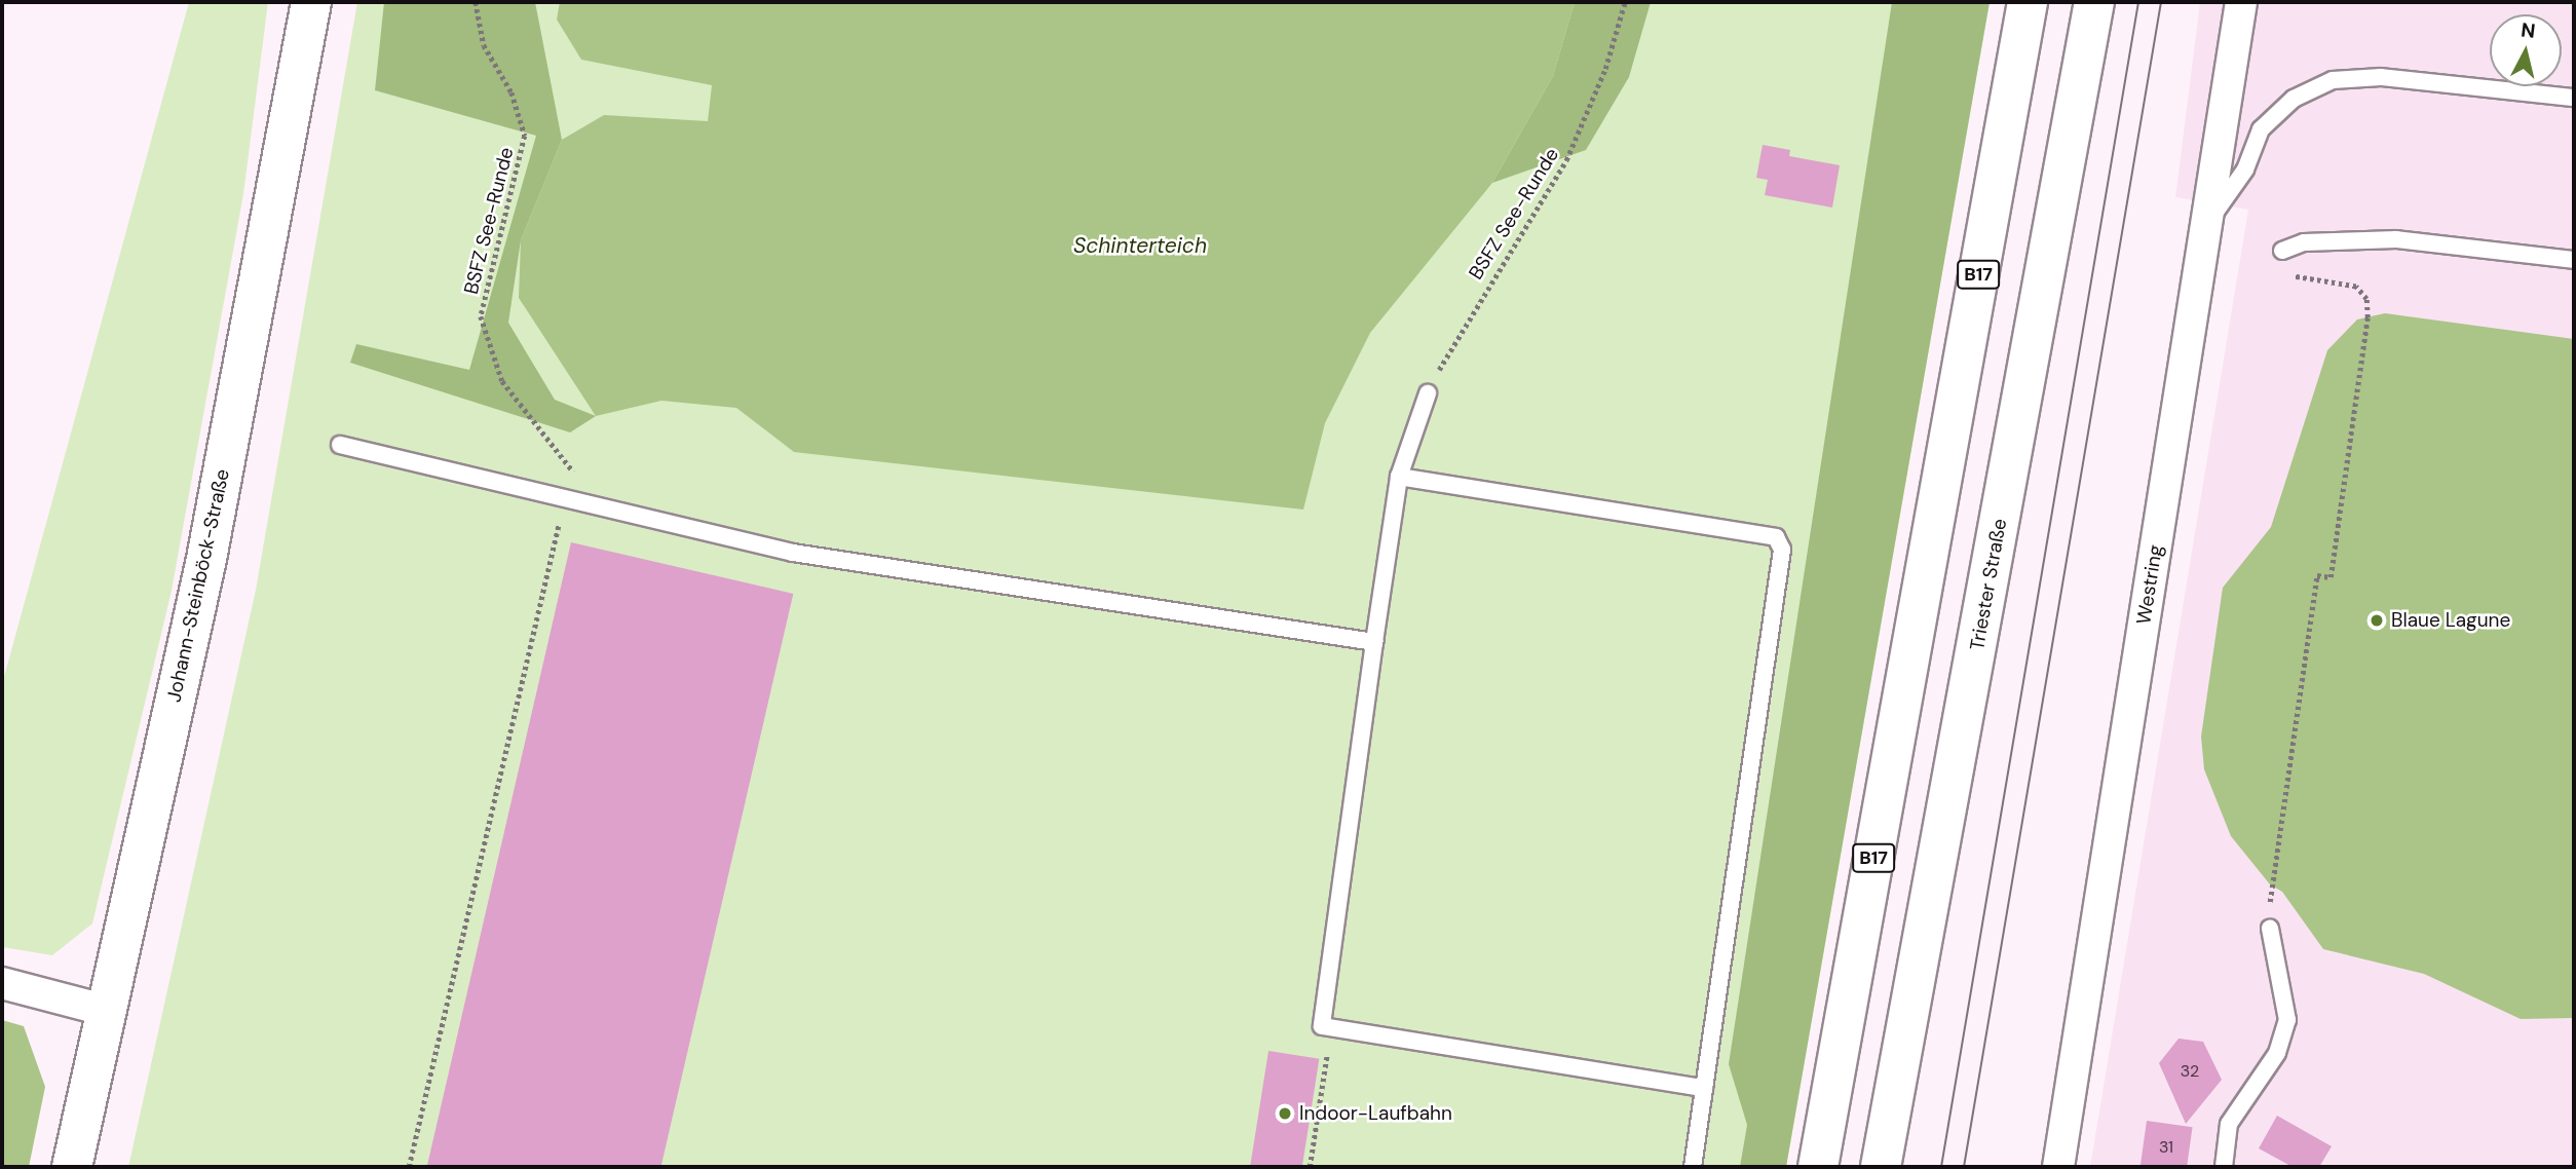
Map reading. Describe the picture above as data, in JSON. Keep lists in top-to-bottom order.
{
  "streets": {
    "main road": ["B17", "Triester Straße", "Johann-Steinböck-Straße"],
    "street": ["Westring"],
    "path": ["BSFZ See-Runde"]
  },
  "water": ["Schinterteich"],
  "places": ["Blaue Lagune", "Indoor-Laufbahn"],
  "house_numbers": ["32", "31"],
  "north": "top"
}
